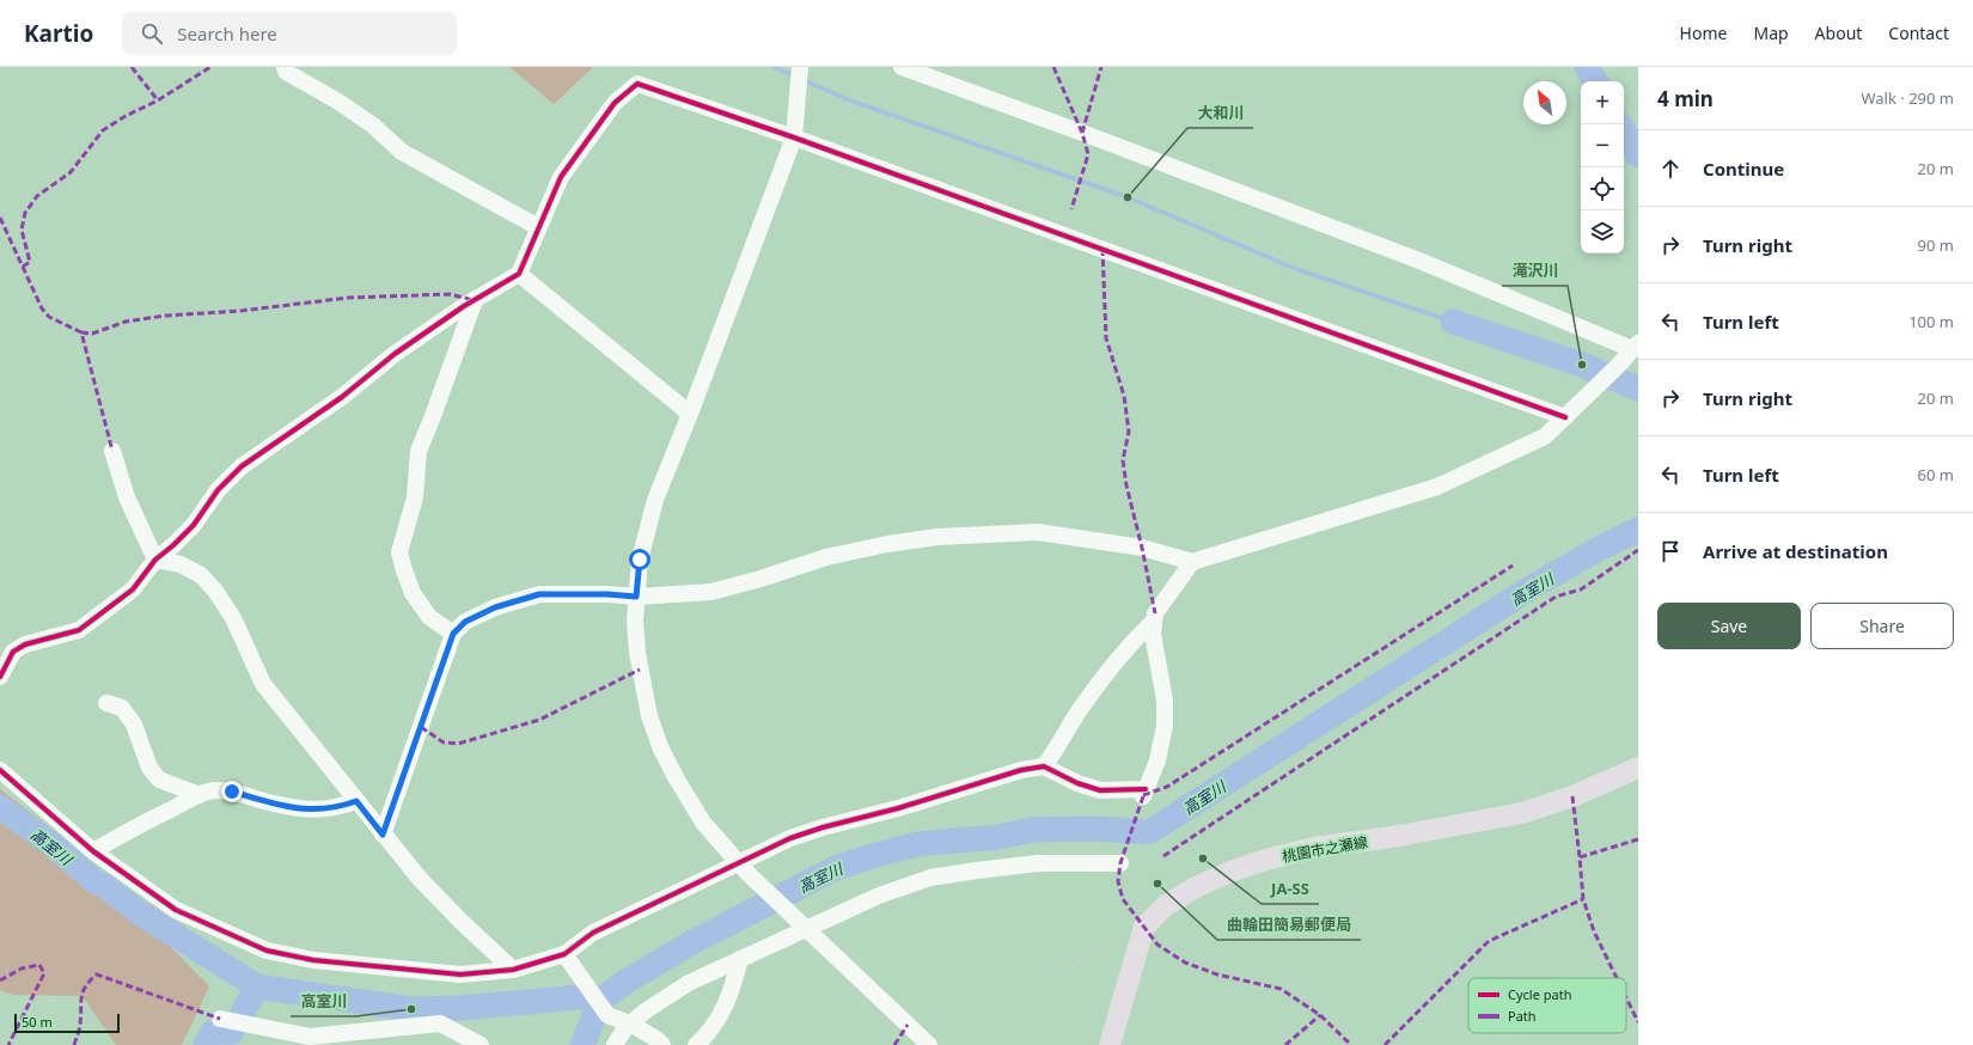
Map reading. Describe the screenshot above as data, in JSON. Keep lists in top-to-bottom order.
{
  "streets": {
    "main road": ["桃園市之瀬線"]
  },
  "water": ["高室川"],
  "places": [
    "大和川",
    "滝沢川",
    "JA-SS",
    "曲輪田簡易郵便局",
    "高室川"
  ],
  "legend": ["Cycle path", "Path"],
  "scale_bar": "50 m",
  "north": "top left",
  "page": {
    "header": "Kartio",
    "search": "Search here",
    "nav": [
      "Home",
      "Map",
      "About",
      "Contact"
    ],
    "heading": ["4 min", "Walk · 290 m"],
    "map_buttons": ["+", "−"],
    "list": [
      ["Continue", "20 m"],
      ["Turn right", "90 m"],
      ["Turn left", "100 m"],
      ["Turn right", "20 m"],
      ["Turn left", "60 m"],
      "Arrive at destination"
    ],
    "buttons": ["Save", "Share"],
    "scale": "50 m"
  }
}
